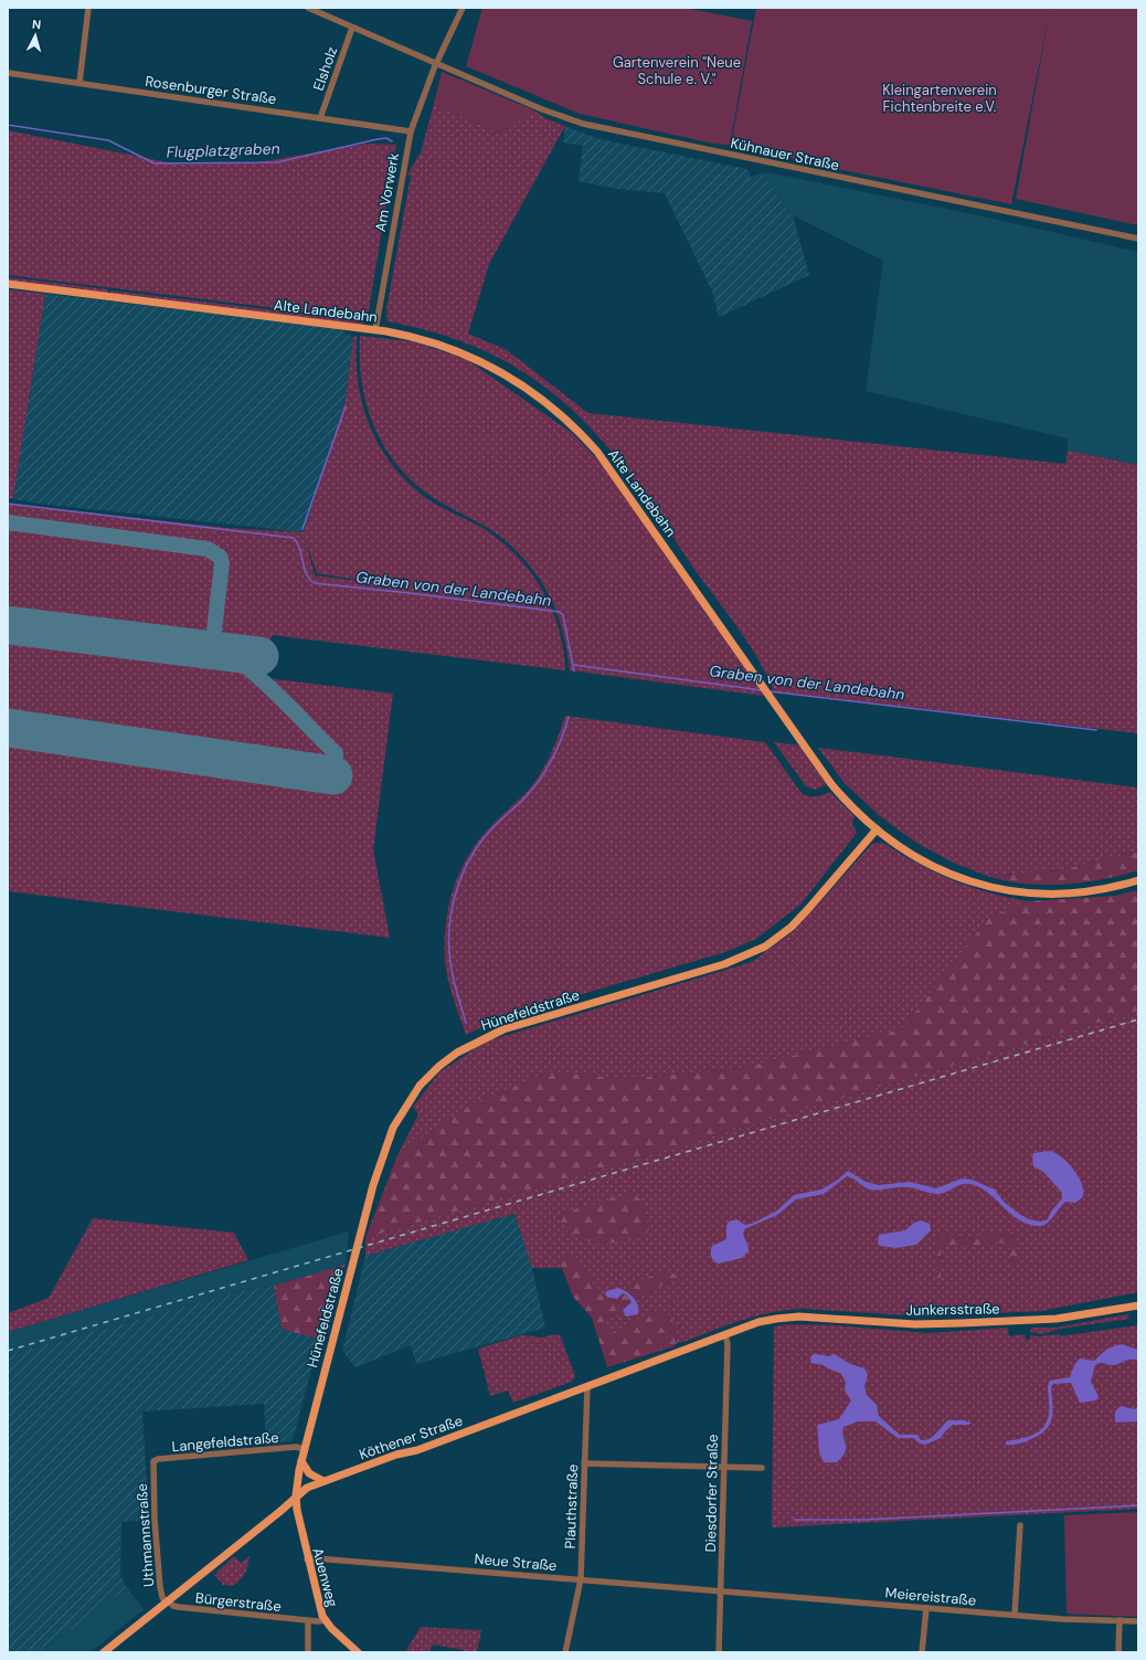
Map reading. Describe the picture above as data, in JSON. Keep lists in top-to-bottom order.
{
  "streets": {
    "main road": [
      "Alte Landebahn",
      "Hünefeldstraße",
      "Junkersstraße",
      "Köthener Straße",
      "Auenweg"
    ],
    "street": [
      "Elsholz",
      "Rosenburger Straße",
      "Kühnauer Straße",
      "Am Vorwerk",
      "Langefeldstraße",
      "Diesdorfer Straße",
      "Plauthstraße",
      "Uthmannstraße",
      "Neue Straße",
      "Meiereistraße",
      "Bürgerstraße"
    ]
  },
  "crossings": [
    ["Elsholz", "Rosenburger Straße"],
    ["Elsholz", "Kühnauer Straße"],
    ["Rosenburger Straße", "Am Vorwerk"],
    ["Kühnauer Straße", "Am Vorwerk"],
    ["Am Vorwerk", "Alte Landebahn"],
    ["Alte Landebahn", "Hünefeldstraße"],
    ["Hünefeldstraße", "Köthener Straße"],
    ["Hünefeldstraße", "Langefeldstraße"],
    ["Hünefeldstraße", "Auenweg"],
    ["Junkersstraße", "Köthener Straße"],
    ["Köthener Straße", "Diesdorfer Straße"],
    ["Köthener Straße", "Plauthstraße"],
    ["Köthener Straße", "Uthmannstraße"],
    ["Köthener Straße", "Auenweg"],
    ["Köthener Straße", "Bürgerstraße"],
    ["Langefeldstraße", "Uthmannstraße"],
    ["Diesdorfer Straße", "Neue Straße"],
    ["Diesdorfer Straße", "Meiereistraße"],
    ["Plauthstraße", "Neue Straße"],
    ["Uthmannstraße", "Bürgerstraße"],
    ["Neue Straße", "Auenweg"],
    ["Neue Straße", "Meiereistraße"],
    ["Auenweg", "Bürgerstraße"]
  ],
  "water": ["Flugplatzgraben", "Graben von der Landebahn"],
  "parks": ["Gartenverein \"Neue Schule e. V.\"", "Kleingartenverein Fichtenbreite e.V."],
  "north": "top"
}
